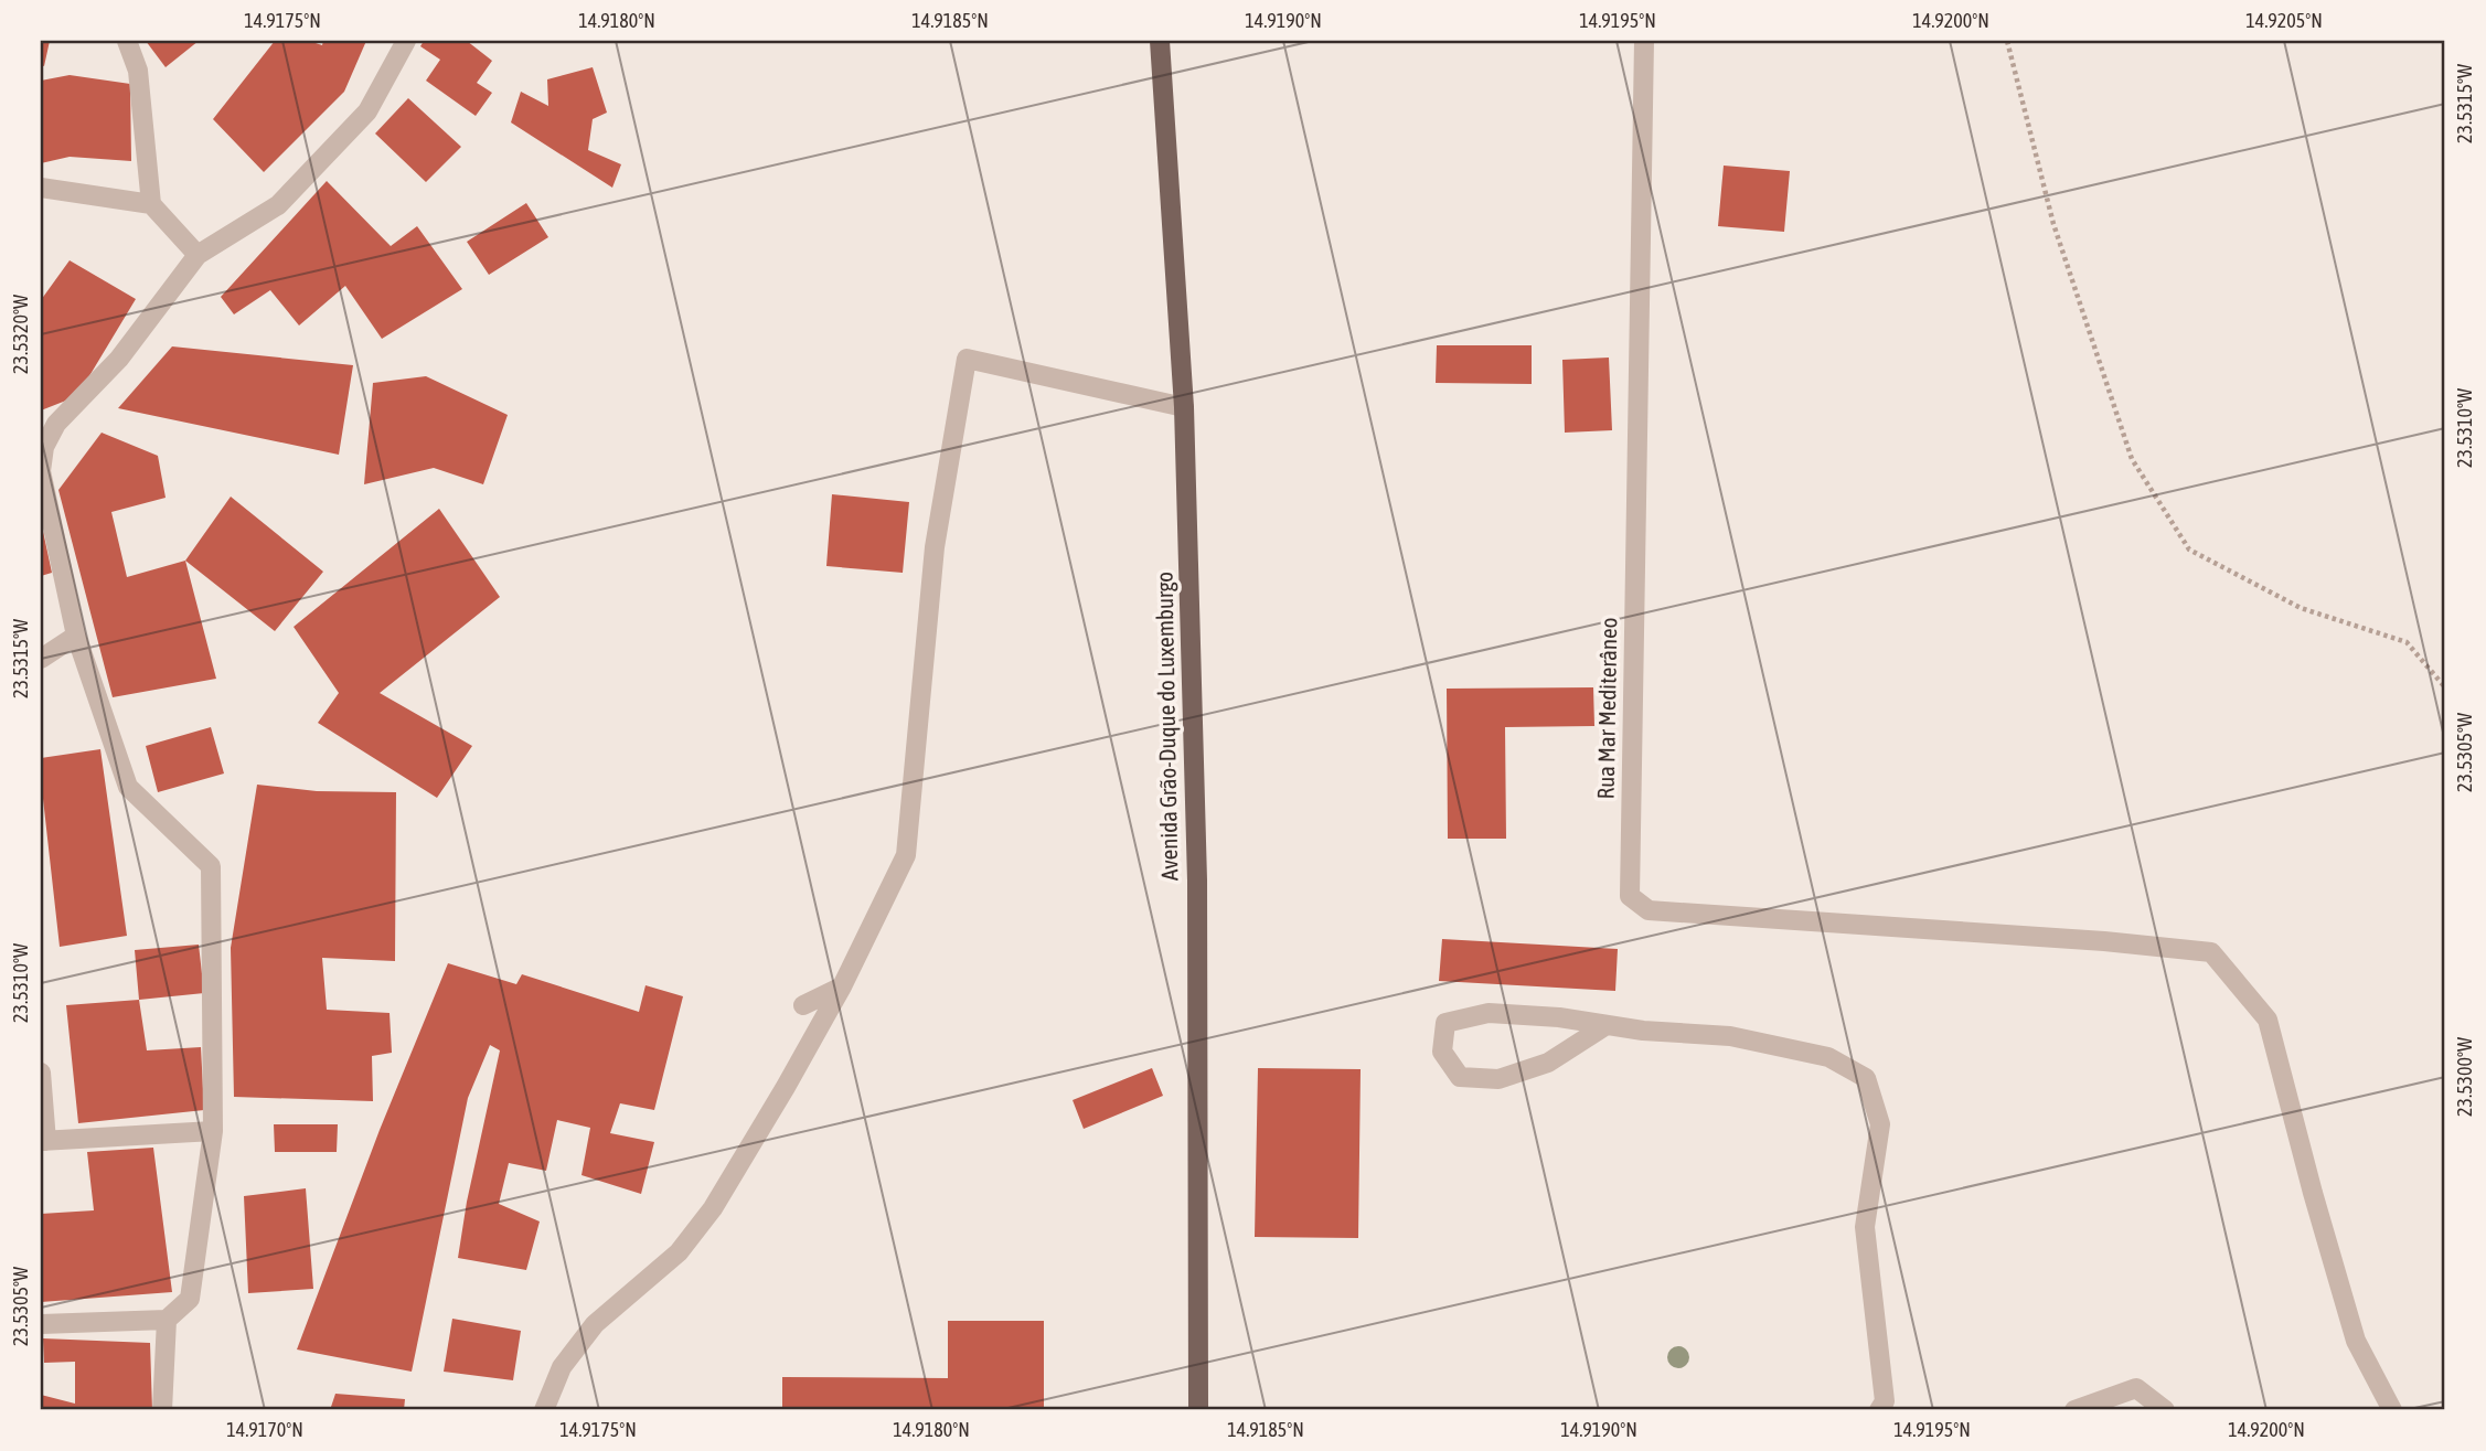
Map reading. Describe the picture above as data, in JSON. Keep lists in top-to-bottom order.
{
  "streets": {
    "main road": ["Avenida Grão-Duque do Luxemburgo"],
    "street": ["Rua Mar Mediterâneo"]
  },
  "coordinates": [
    "14.9175°N",
    "14.9180°N",
    "14.9185°N",
    "14.9190°N",
    "14.9195°N",
    "14.9200°N",
    "14.9205°N",
    "23.5315°W",
    "23.5320°W",
    "23.5310°W",
    "23.5305°W",
    "23.5300°W",
    "14.9170°N"
  ]
}
